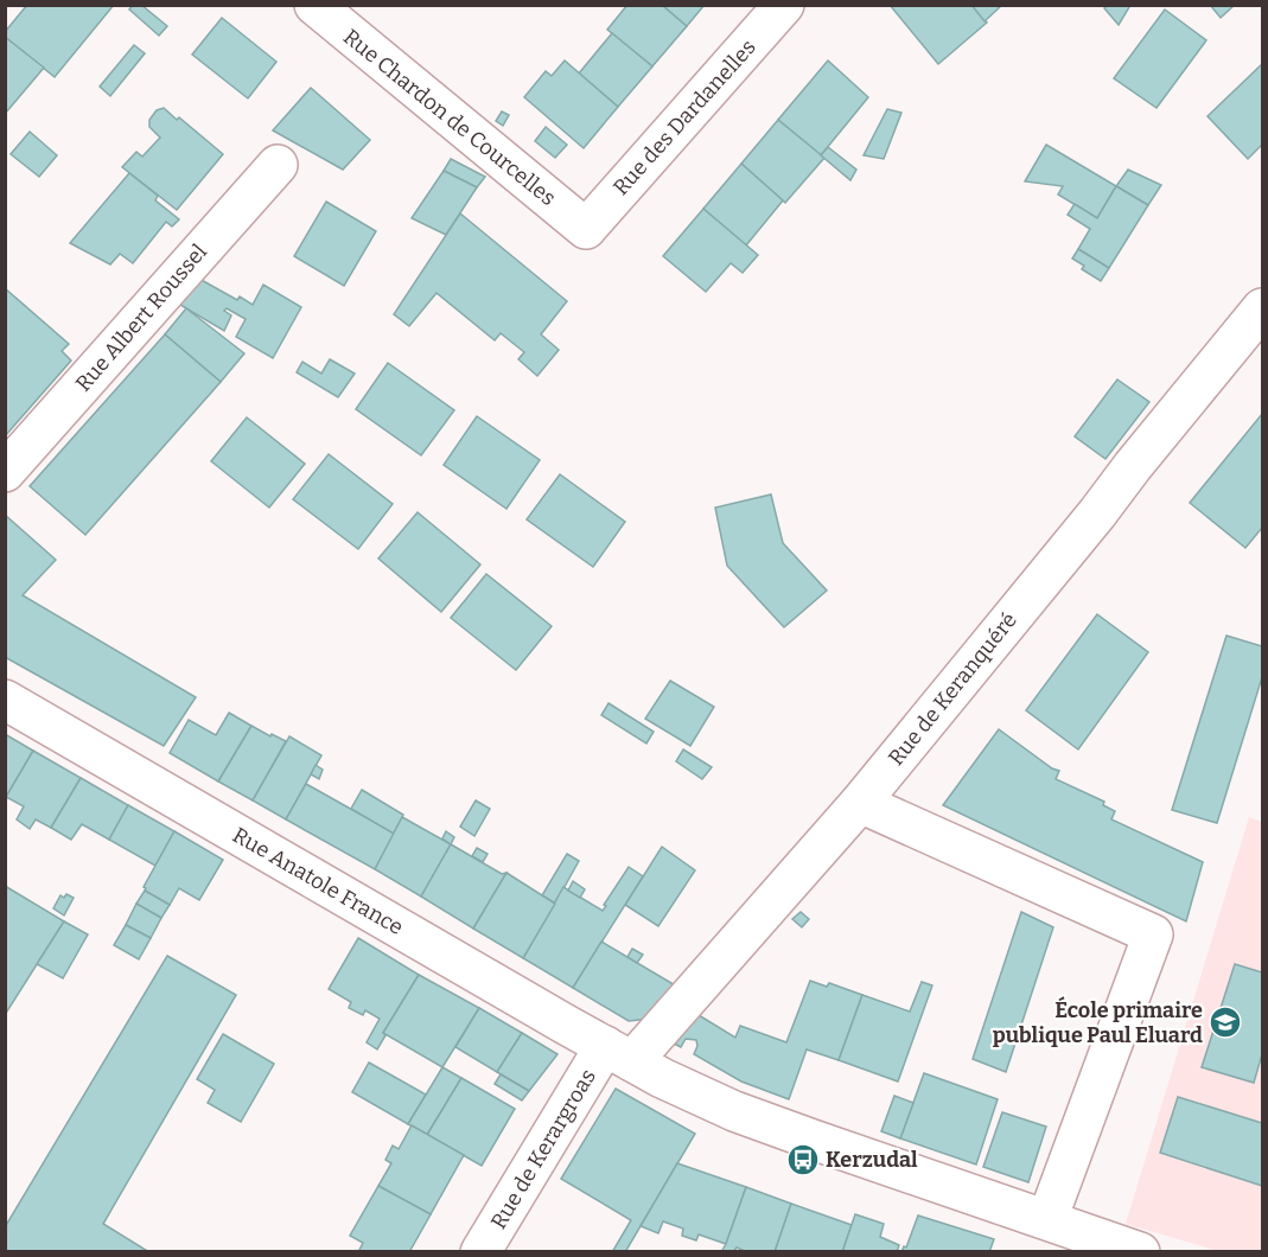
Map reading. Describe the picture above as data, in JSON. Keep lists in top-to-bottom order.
{
  "streets": {
    "street": [
      "Rue Chardon de Courcelles",
      "Rue des Dardanelles",
      "Rue Albert Roussel",
      "Rue de Keranquéré",
      "Rue Anatole France",
      "Rue de Kerargroas"
    ]
  },
  "crossings": [
    ["Rue Chardon de Courcelles", "Rue des Dardanelles"],
    ["Rue de Keranquéré", "Rue Anatole France"],
    ["Rue de Keranquéré", "Rue de Kerargroas"],
    ["Rue Anatole France", "Rue de Kerargroas"]
  ],
  "places": {
    "school or university": ["École primaire publique Paul Eluard"],
    "bus stop": ["Kerzudal"]
  }
}
